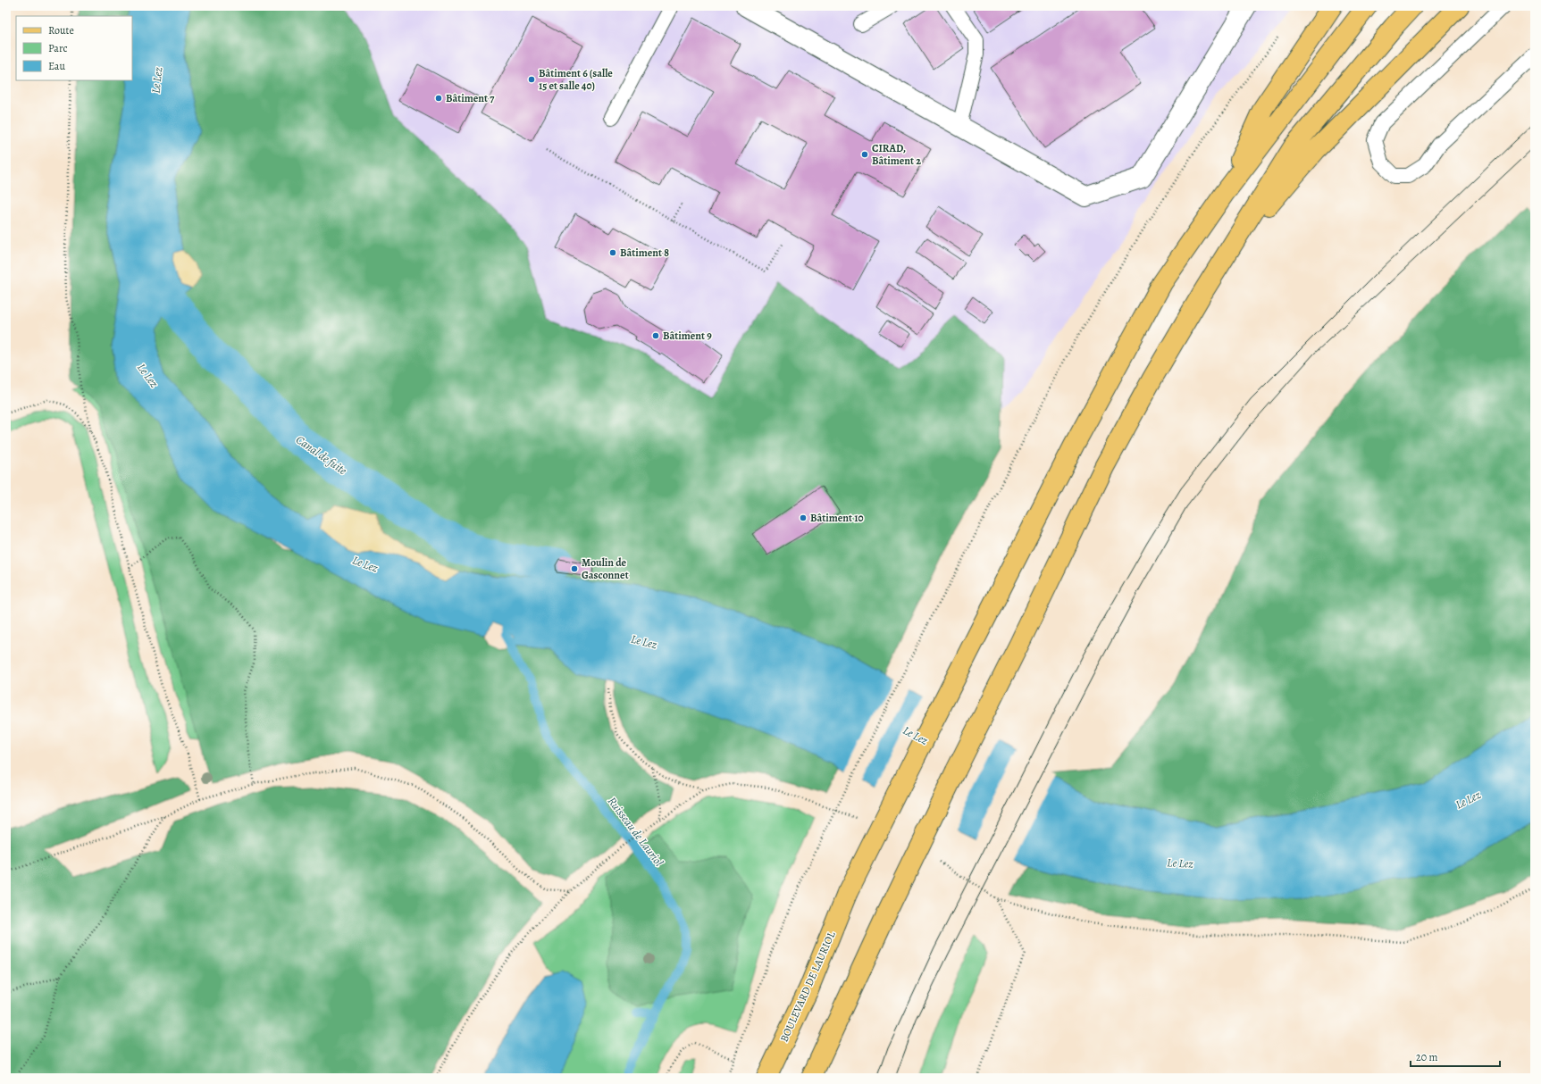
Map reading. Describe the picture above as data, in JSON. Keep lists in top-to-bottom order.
{
  "streets": {
    "main road": ["BOULEVARD DE LAURIOL"]
  },
  "water": ["Le Lez", "Canal de fuite", "Ruisseau de Lauriol"],
  "places": [
    "Bâtiment 6 (salle 15 et salle 40)",
    "Bâtiment 7",
    "CIRAD, Bâtiment 2",
    "Bâtiment 8",
    "Bâtiment 9",
    "Bâtiment 10",
    "Moulin de Gasconnet"
  ],
  "legend": ["Route", "Parc", "Eau"],
  "scale_bar": "20 m"
}
